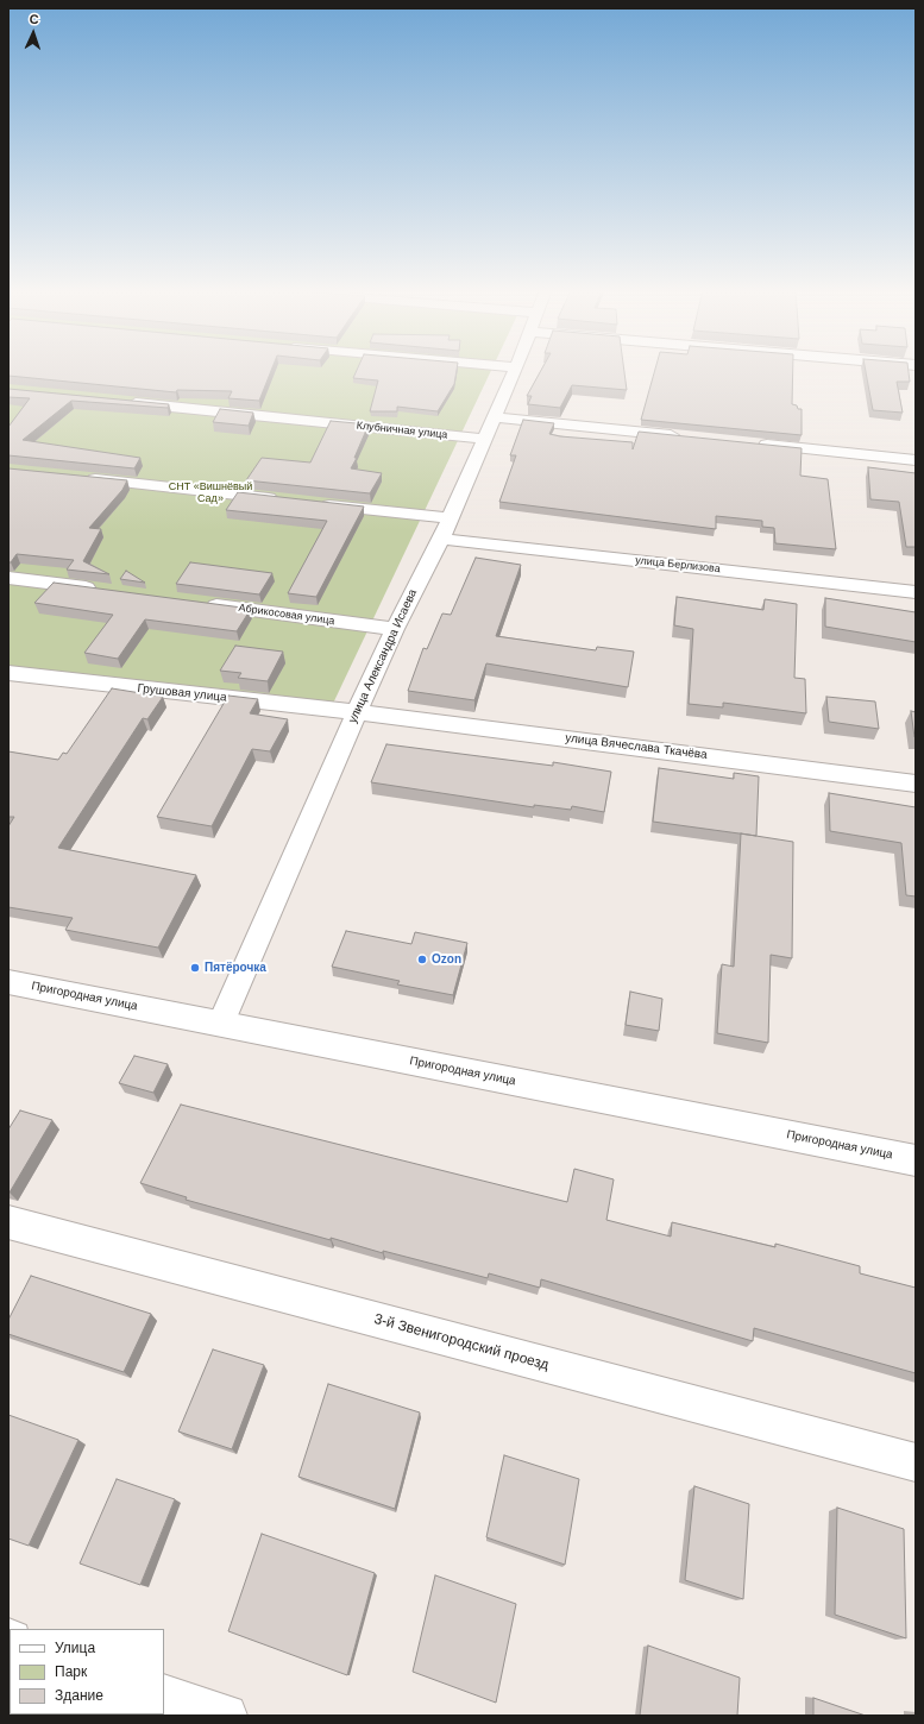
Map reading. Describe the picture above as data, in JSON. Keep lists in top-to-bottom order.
{
  "streets": {
    "street": [
      "Клубничная улица",
      "улица Берлизова",
      "Абрикосовая улица",
      "улица Александра Исаева",
      "Грушовая улица",
      "улица Вячеслава Ткачёва",
      "Пригородная улица",
      "3-й Звенигородский проезд"
    ]
  },
  "crossings": [
    ["Клубничная улица", "улица Александра Исаева"],
    ["улица Берлизова", "улица Александра Исаева"],
    ["Абрикосовая улица", "улица Александра Исаева"],
    ["улица Александра Исаева", "Грушовая улица"],
    ["улица Александра Исаева", "улица Вячеслава Ткачёва"],
    ["улица Александра Исаева", "Пригородная улица"],
    ["Грушовая улица", "улица Вячеслава Ткачёва"]
  ],
  "parks": ["СНТ «Вишнёвый Cад»"],
  "places": ["Ozon", "Пятёрочка"],
  "legend": ["Улица", "Парк", "Здание"],
  "north": "top"
}
